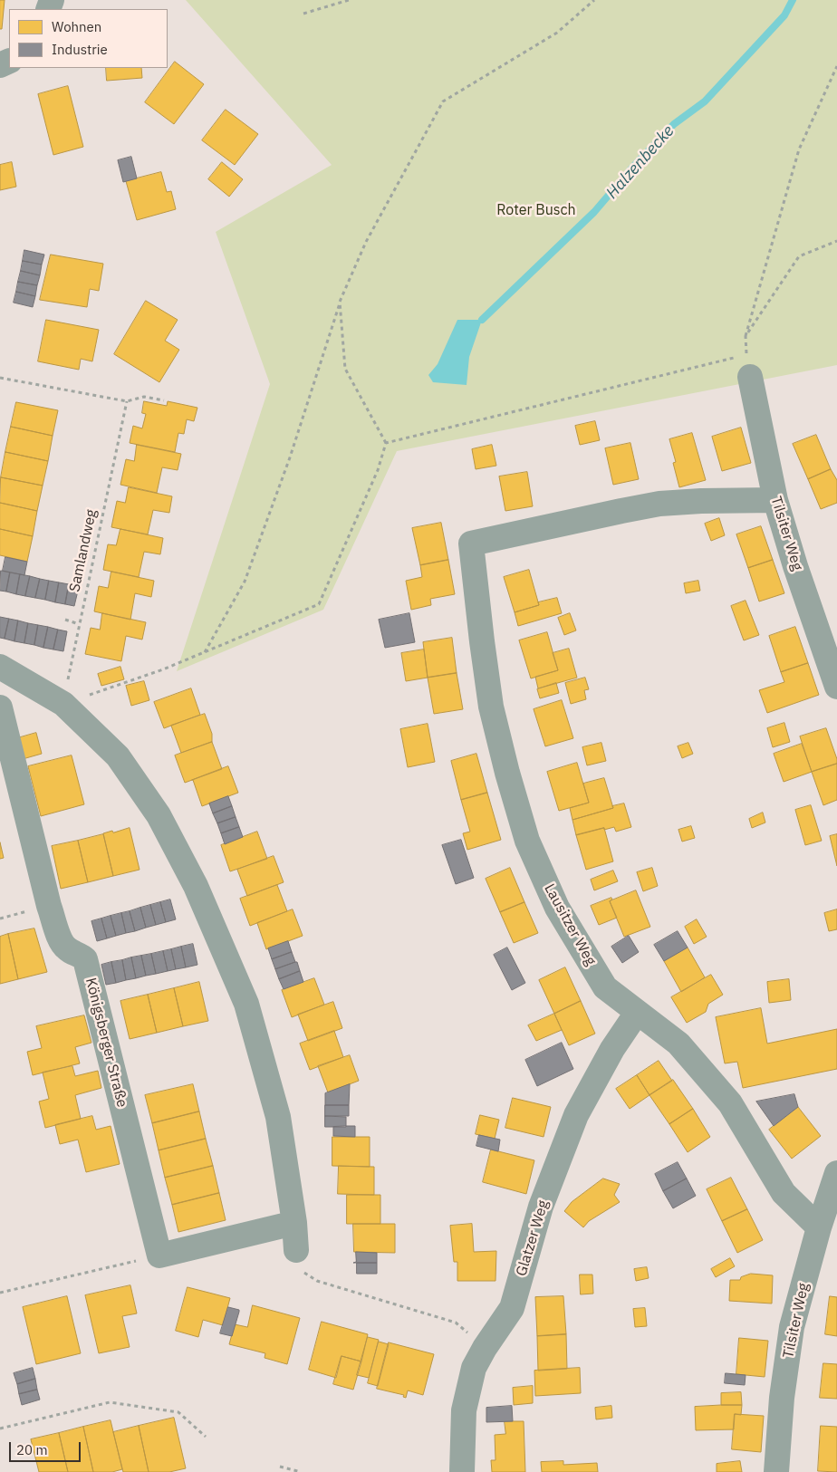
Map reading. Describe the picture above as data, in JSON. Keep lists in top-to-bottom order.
{
  "streets": {
    "street": [
      "Tilsiter Weg",
      "Lausitzer Weg",
      "Königsberger Straße",
      "Glatzer Weg"
    ],
    "path": ["Samlandweg"]
  },
  "crossings": [
    ["Tilsiter Weg", "Lausitzer Weg"],
    ["Lausitzer Weg", "Glatzer Weg"]
  ],
  "water": ["Halzenbecke"],
  "parks": ["Roter Busch"],
  "legend": ["Wohnen", "Industrie"],
  "scale_bar": "20 m"
}
